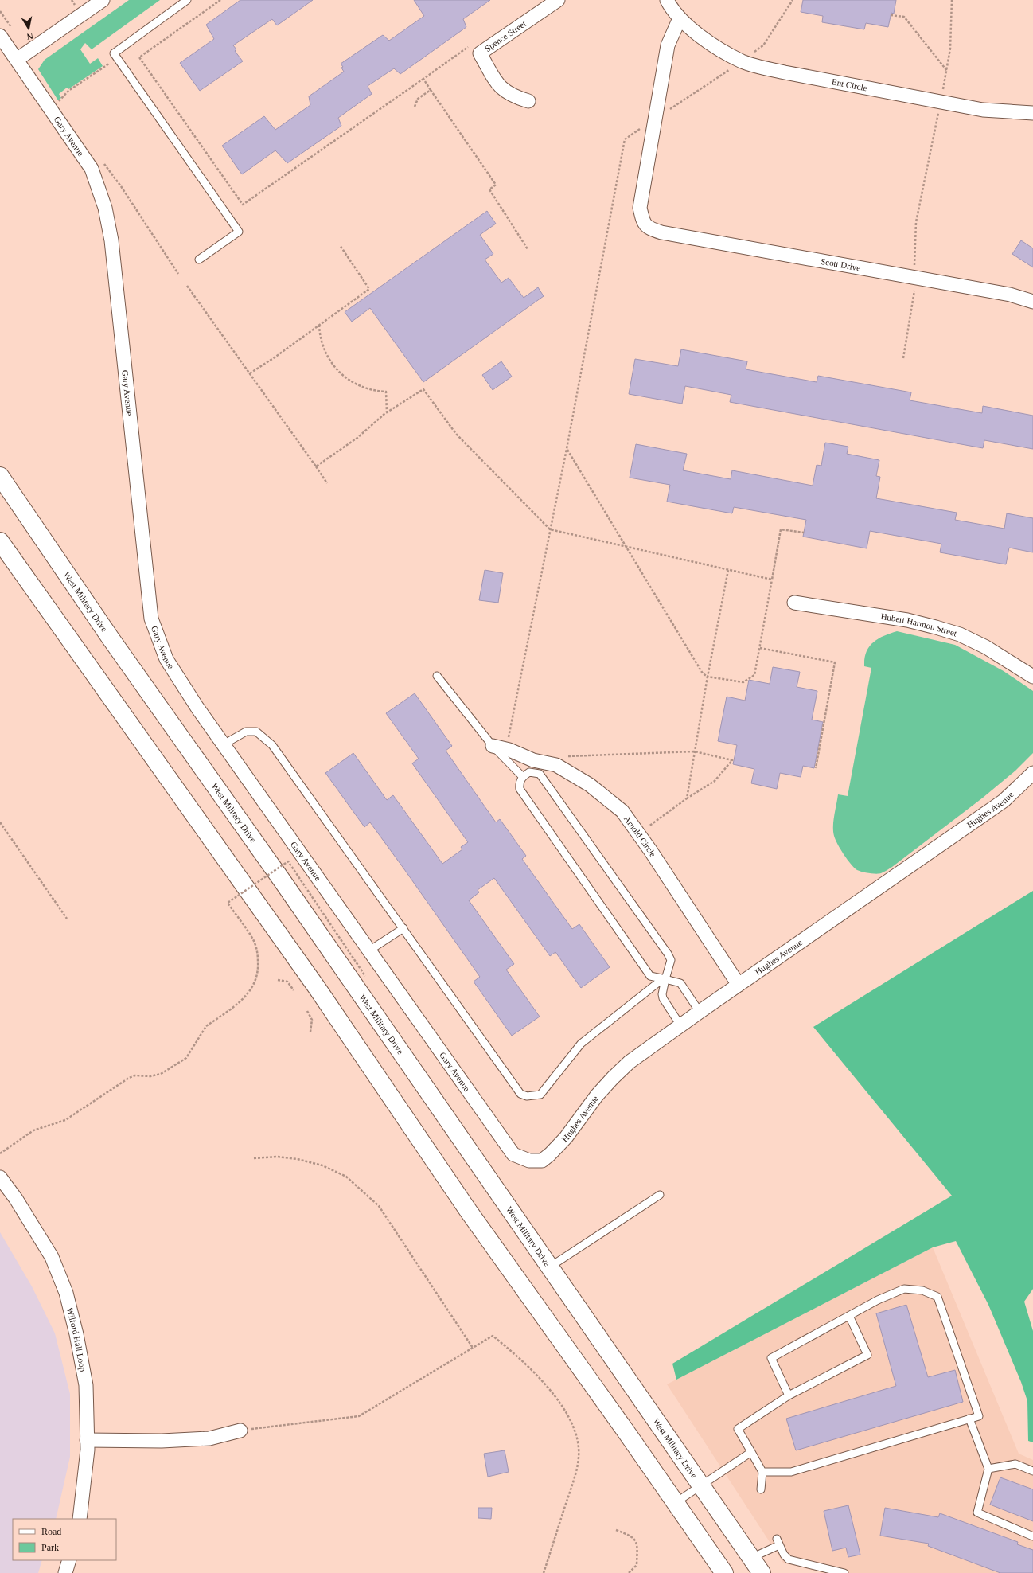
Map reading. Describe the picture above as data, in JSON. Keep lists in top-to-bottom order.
{
  "streets": {
    "main road": ["West Military Drive"],
    "street": [
      "Spence Street",
      "Ent Circle",
      "Gary Avenue",
      "Scott Drive",
      "Hubert Harmon Street",
      "Hughes Avenue",
      "Arnold Circle",
      "Wilford Hall Loop"
    ]
  },
  "crossings": [
    ["Gary Avenue", "Hughes Avenue"],
    ["Hughes Avenue", "Arnold Circle"]
  ],
  "legend": ["Road", "Park"],
  "north": "bottom"
}
